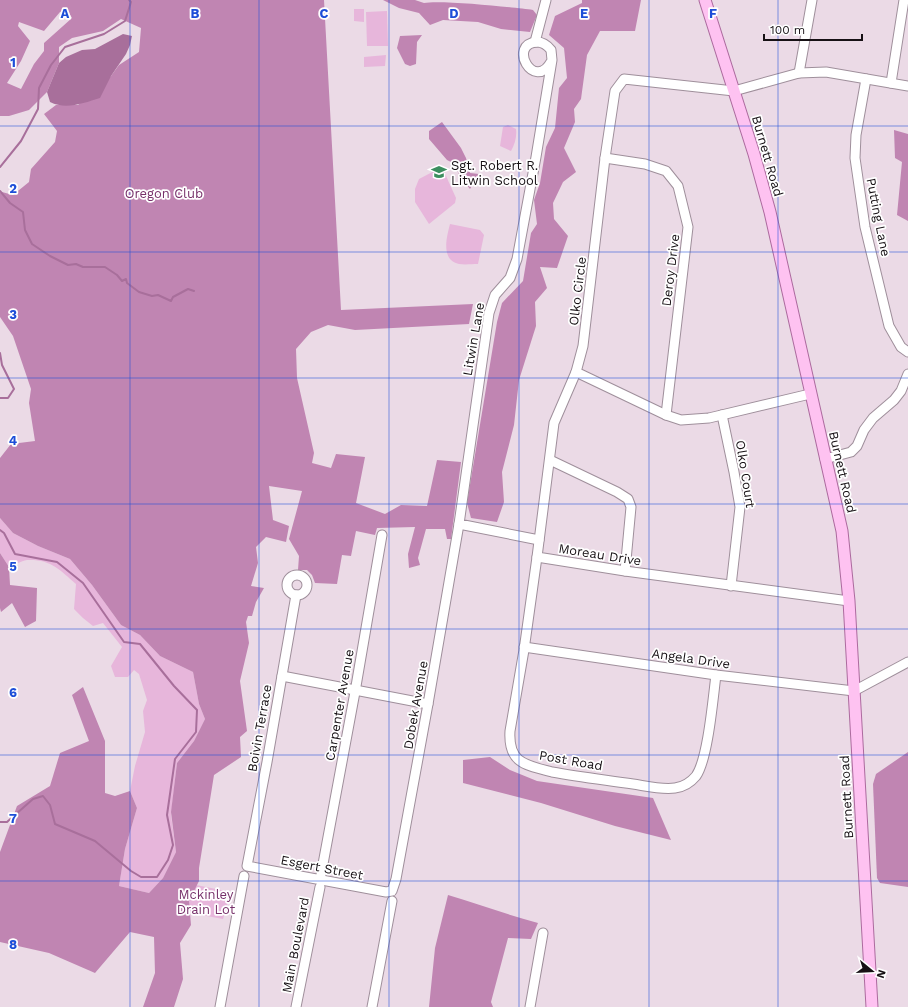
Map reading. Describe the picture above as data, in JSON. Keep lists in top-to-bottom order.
{
  "streets": {
    "main road": ["Burnett Road"],
    "street": [
      "Putting Lane",
      "Deroy Drive",
      "Olko Circle",
      "Litwin Lane",
      "Olko Court",
      "Moreau Drive",
      "Angela Drive",
      "Carpenter Avenue",
      "Dobek Avenue",
      "Boivin Terrace",
      "Post Road",
      "Esgert Street",
      "Main Boulevard"
    ]
  },
  "crossings": [
    ["Burnett Road", "Olko Circle"],
    ["Burnett Road", "Moreau Drive"],
    ["Burnett Road", "Angela Drive"],
    ["Deroy Drive", "Olko Circle"],
    ["Litwin Lane", "Dobek Avenue"],
    ["Olko Court", "Moreau Drive"],
    ["Moreau Drive", "Post Road"],
    ["Angela Drive", "Post Road"],
    ["Carpenter Avenue", "Esgert Street"],
    ["Carpenter Avenue", "Main Boulevard"],
    ["Dobek Avenue", "Esgert Street"],
    ["Boivin Terrace", "Esgert Street"],
    ["Esgert Street", "Main Boulevard"]
  ],
  "parks": ["Oregon Club", "Mckinley Drain Lot"],
  "places": {
    "school or university": ["Sgt. Robert R. Litwin School"]
  },
  "scale_bar": "100 m",
  "north": "right",
  "grid": {
    "columns": [
      "A",
      "B",
      "C",
      "D",
      "E",
      "F"
    ],
    "rows": [
      "1",
      "2",
      "3",
      "4",
      "5",
      "6",
      "7",
      "8"
    ]
  }
}
